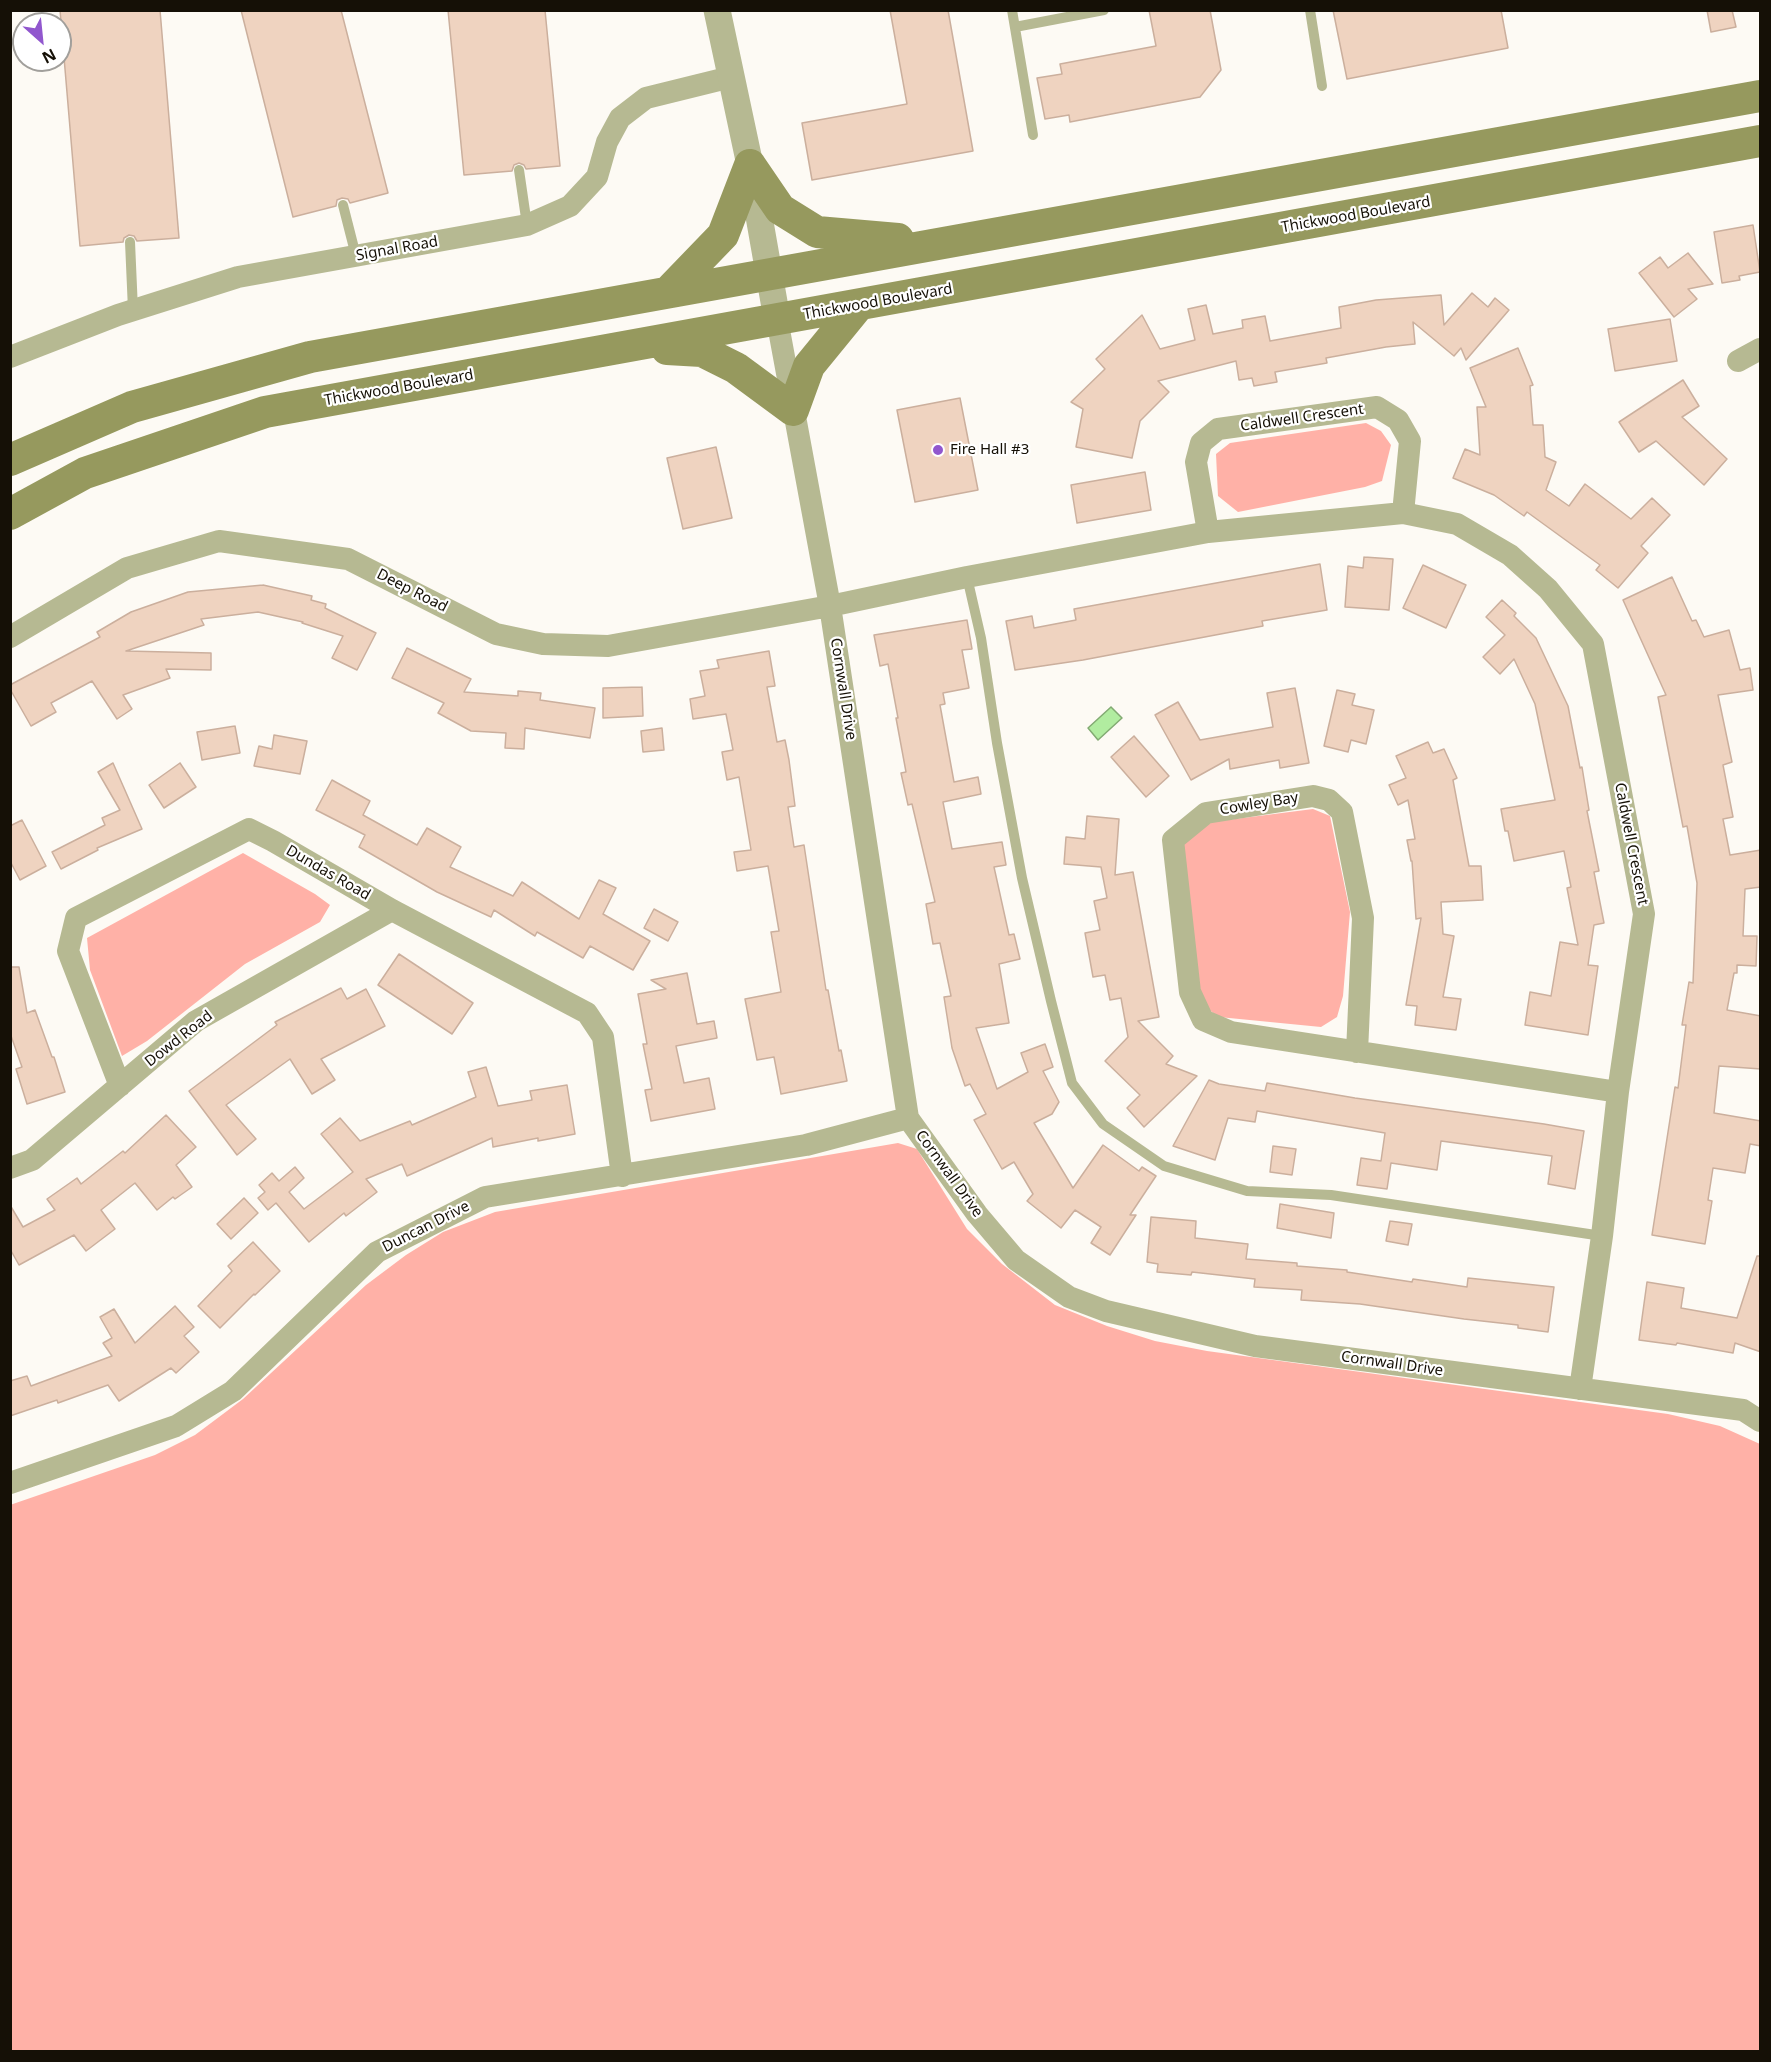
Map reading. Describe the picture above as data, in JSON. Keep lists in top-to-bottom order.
{
  "streets": {
    "main road": ["Thickwood Boulevard"],
    "street": [
      "Signal Road",
      "Caldwell Crescent",
      "Deep Road",
      "Cornwall Drive",
      "Cowley Bay",
      "Dundas Road",
      "Dowd Road",
      "Duncan Drive"
    ]
  },
  "crossings": [
    ["Thickwood Boulevard", "Cornwall Drive"],
    ["Caldwell Crescent", "Deep Road"],
    ["Caldwell Crescent", "Cornwall Drive"],
    ["Caldwell Crescent", "Cowley Bay"],
    ["Deep Road", "Cornwall Drive"],
    ["Cornwall Drive", "Duncan Drive"],
    ["Dundas Road", "Dowd Road"],
    ["Dundas Road", "Duncan Drive"]
  ],
  "places": ["Fire Hall #3"],
  "north": "bottom right"
}
